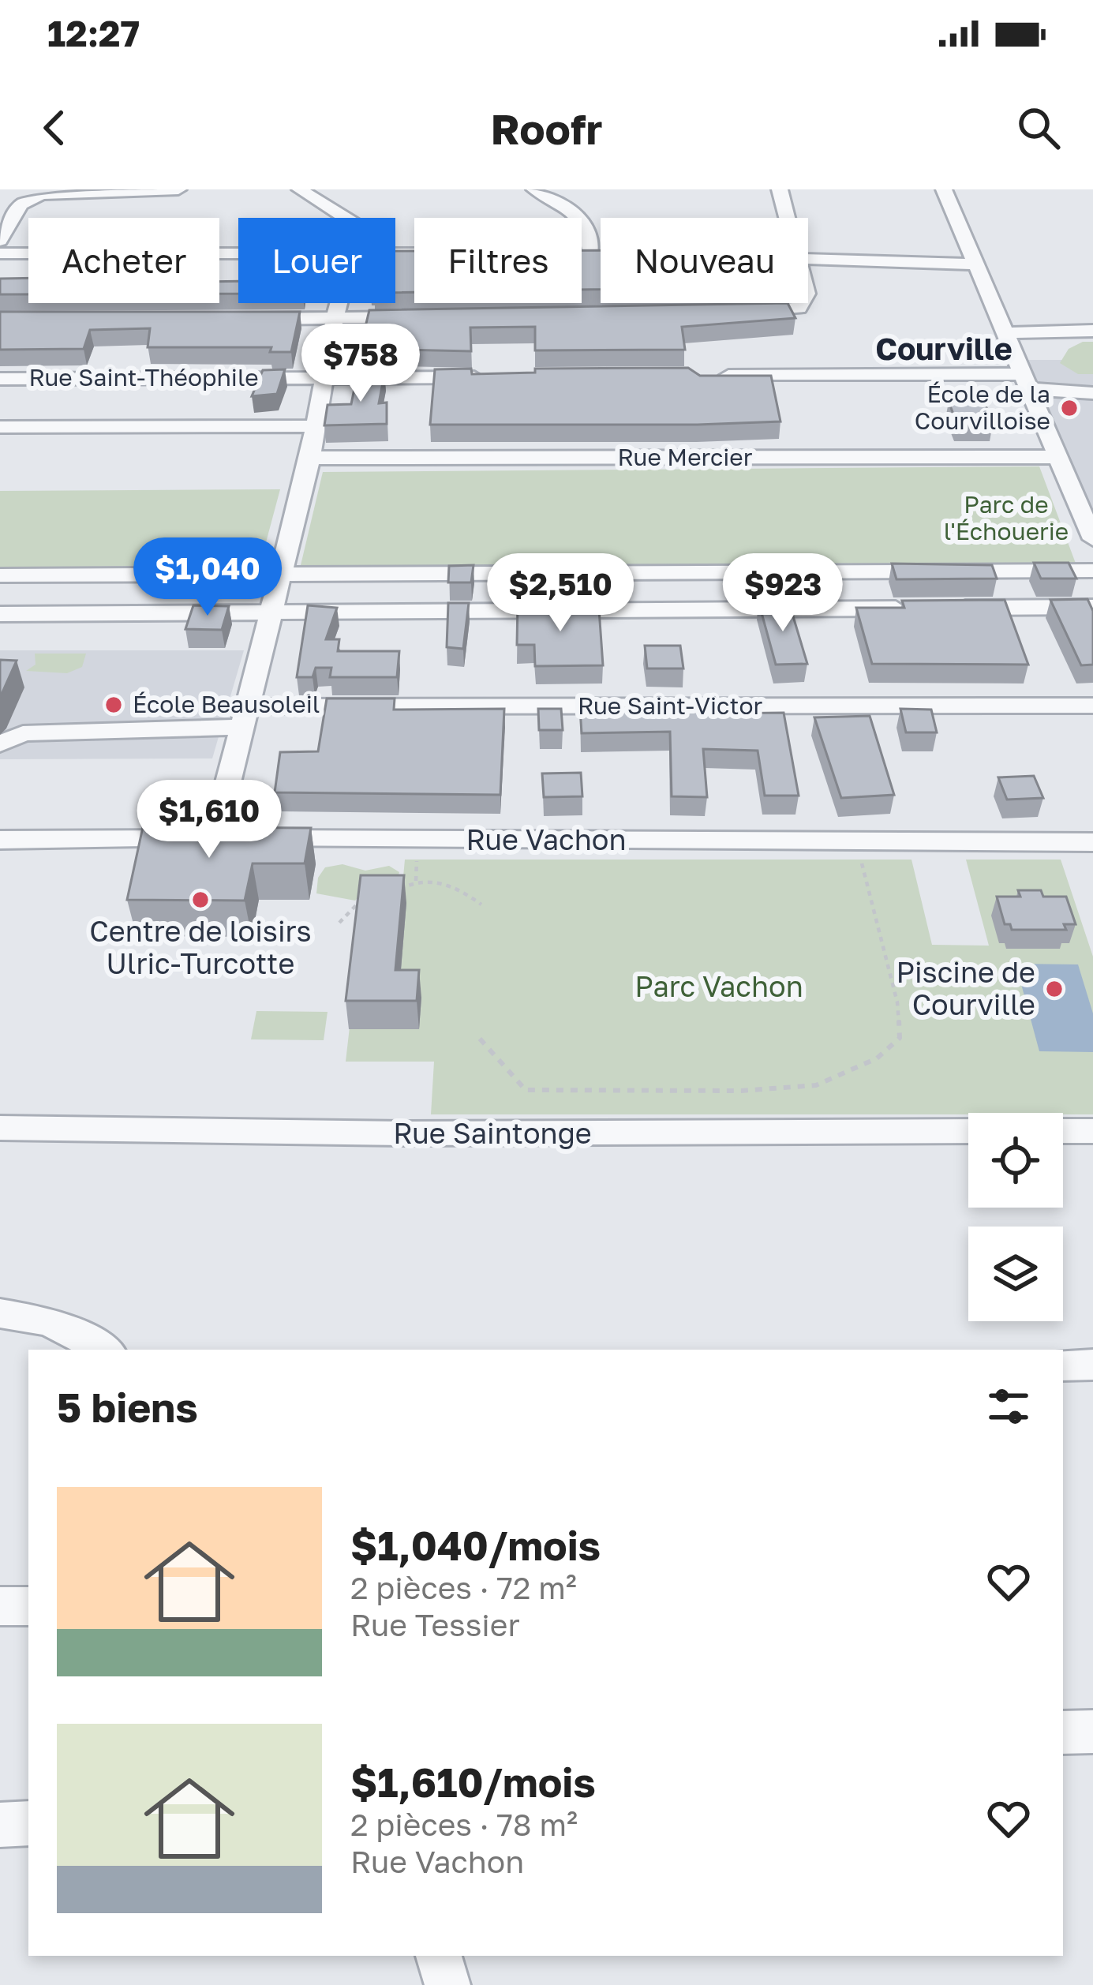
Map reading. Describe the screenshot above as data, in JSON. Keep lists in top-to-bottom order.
{
  "streets": {
    "street": [
      "Rue Saint-Théophile",
      "Rue Mercier",
      "Rue Saint-Victor",
      "Rue Vachon",
      "Rue Saintonge"
    ]
  },
  "districts": ["Courville"],
  "parks": ["Parc de l'Échouerie", "Parc Vachon"],
  "places": [
    "École de la Courvilloise",
    "École Beausoleil",
    "Centre de loisirs Ulric-Turcotte",
    "Piscine de Courville"
  ],
  "page": {
    "status": "12:27",
    "header": "Roofr",
    "chip": [
      "Acheter",
      "Louer",
      "Filtres",
      "Nouveau"
    ],
    "price": [
      "$758",
      "$1,040",
      "$2,510",
      "$923",
      "$1,610"
    ],
    "heading": "5 biens",
    "list": [
      {
        "name": "$1,040/mois",
        "note": "2 pièces · 72 m² · Rue Tessier"
      },
      {
        "name": "$1,610/mois",
        "note": "2 pièces · 78 m² · Rue Vachon"
      }
    ]
  }
}
